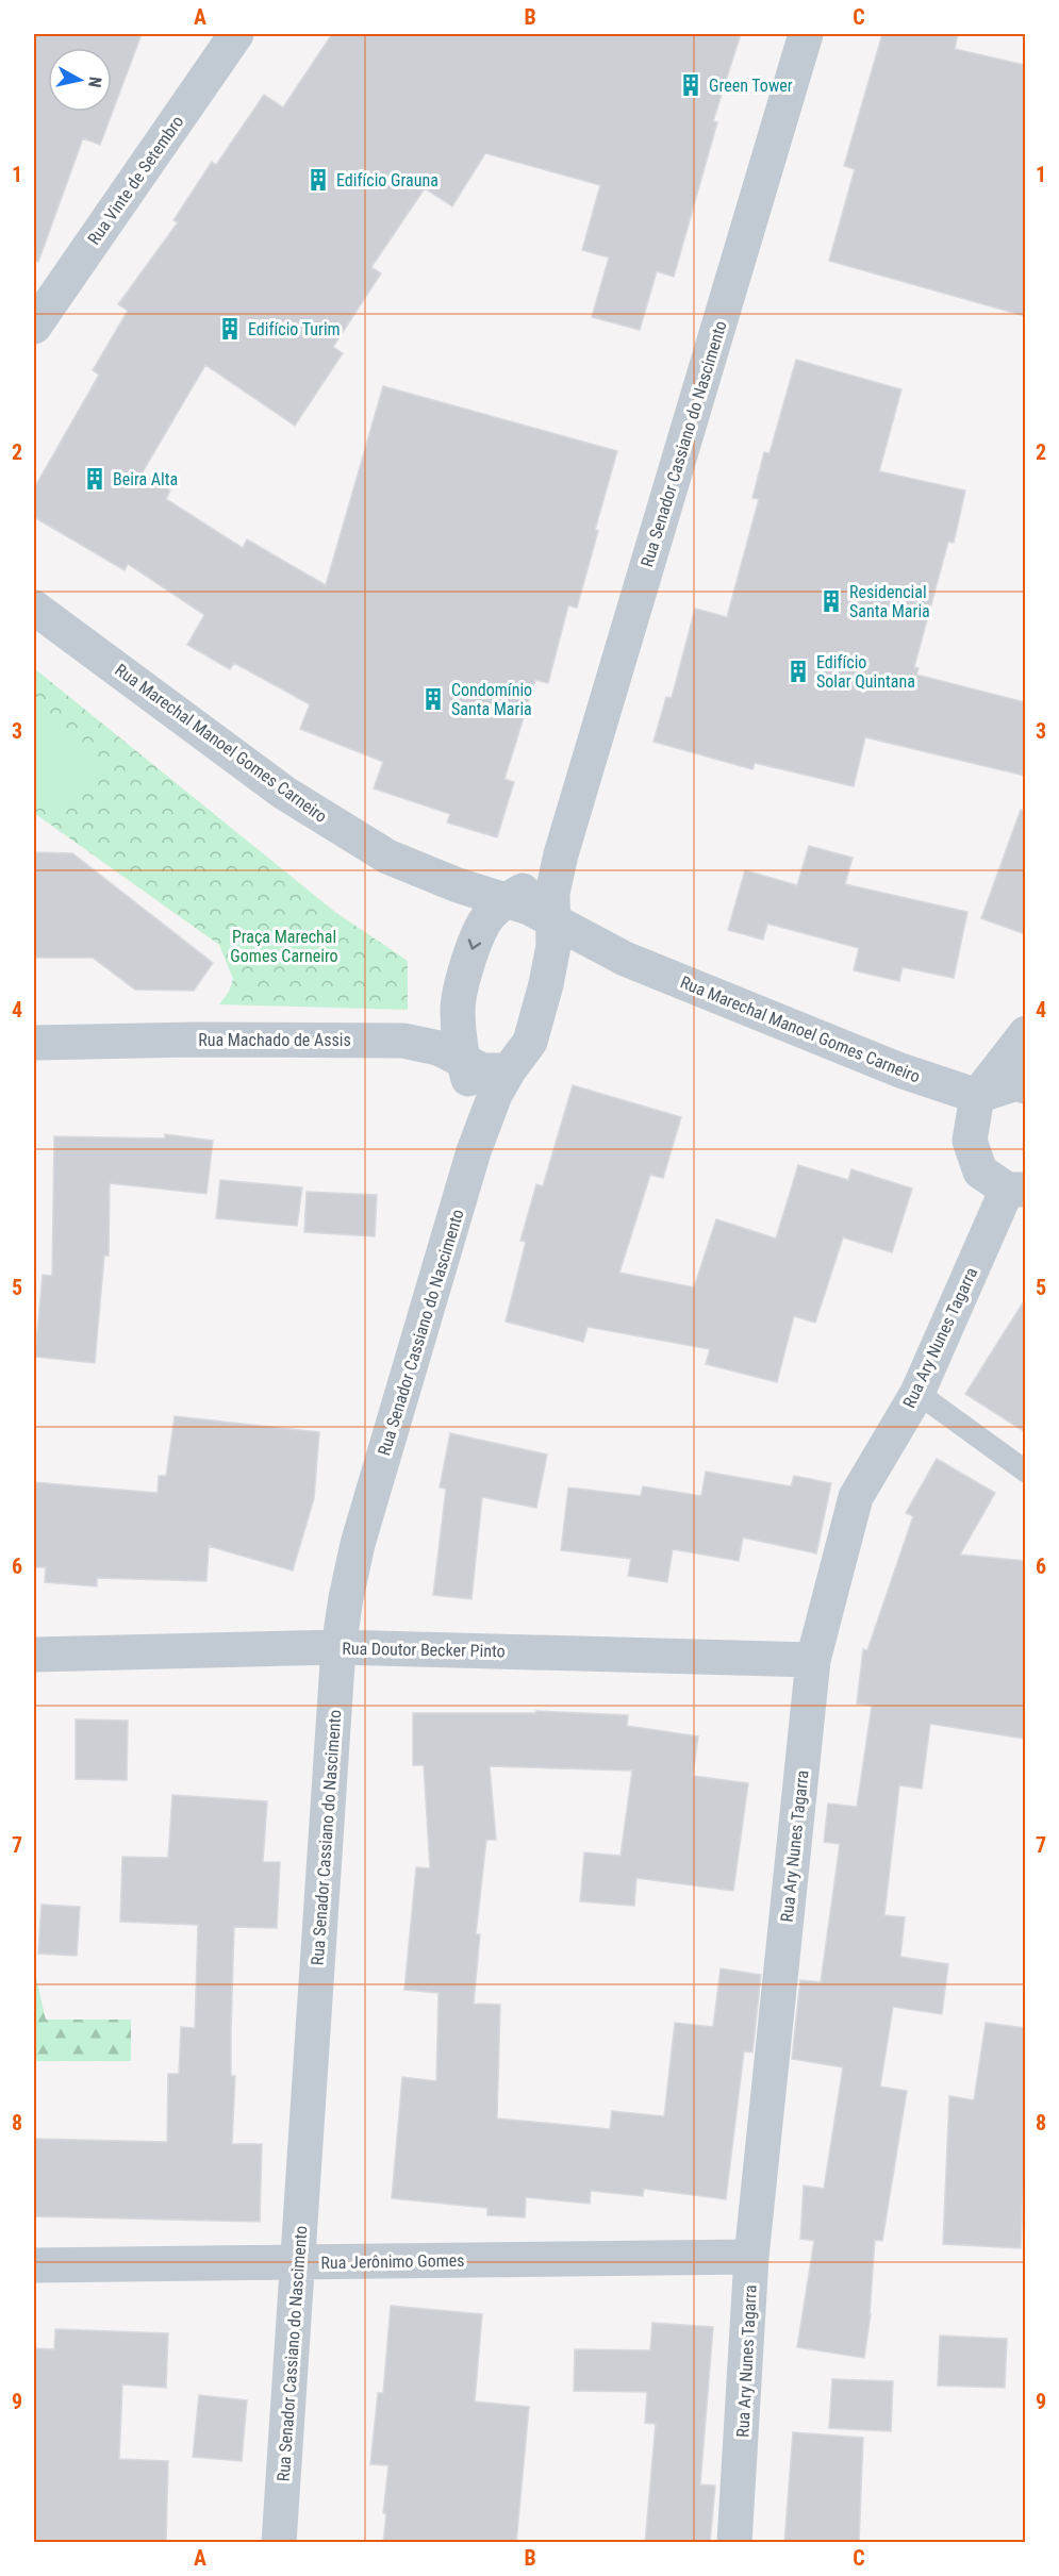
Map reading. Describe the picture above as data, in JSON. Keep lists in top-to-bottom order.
{
  "streets": {
    "street": [
      "Rua Vinte de Setembro",
      "Rua Senador Cassiano do Nascimento",
      "Rua Marechal Manoel Gomes Carneiro",
      "Rua Machado de Assis",
      "Rua Ary Nunes Tagarra",
      "Rua Doutor Becker Pinto",
      "Rua Jerônimo Gomes"
    ]
  },
  "crossings": [
    ["Rua Senador Cassiano do Nascimento", "Rua Marechal Manoel Gomes Carneiro"],
    ["Rua Senador Cassiano do Nascimento", "Rua Machado de Assis"],
    ["Rua Senador Cassiano do Nascimento", "Rua Doutor Becker Pinto"],
    ["Rua Senador Cassiano do Nascimento", "Rua Jerônimo Gomes"],
    ["Rua Ary Nunes Tagarra", "Rua Doutor Becker Pinto"],
    ["Rua Ary Nunes Tagarra", "Rua Jerônimo Gomes"]
  ],
  "parks": ["Praça Marechal Gomes Carneiro"],
  "places": {
    "building": [
      "Green Tower",
      "Edifício Grauna",
      "Edifício Turim",
      "Beira Alta",
      "Residencial Santa Maria",
      "Edifício Solar Quintana",
      "Condomínio Santa Maria"
    ]
  },
  "north": "right",
  "grid": {
    "columns": ["A", "B", "C"],
    "rows": [
      "1",
      "2",
      "3",
      "4",
      "5",
      "6",
      "7",
      "8",
      "9"
    ]
  }
}
